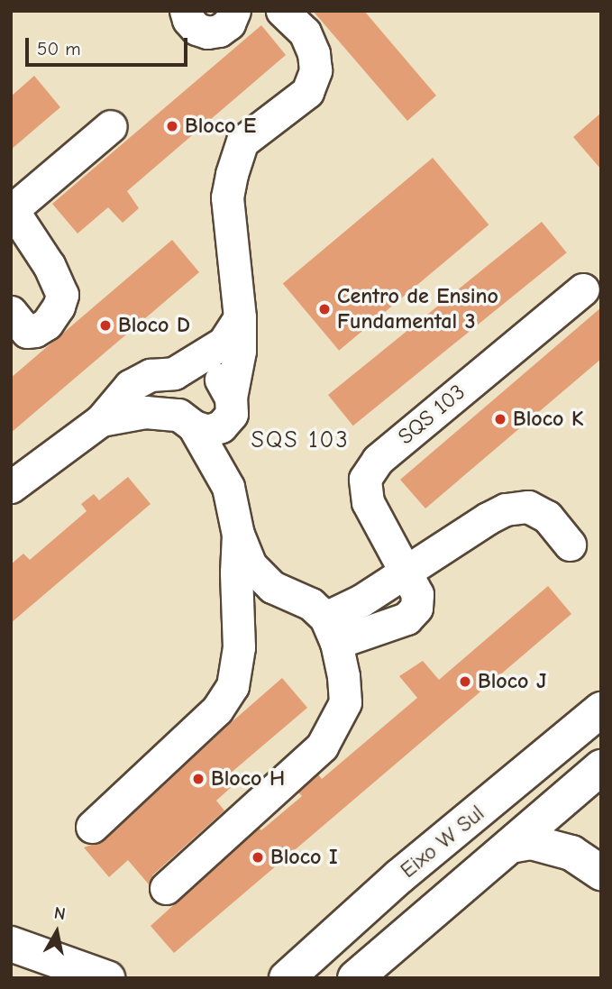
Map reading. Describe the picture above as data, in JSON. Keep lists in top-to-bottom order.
{
  "streets": {
    "main road": ["Eixo W Sul"],
    "street": ["SQS 103"]
  },
  "districts": ["SQS 103"],
  "places": [
    "Bloco E",
    "Centro de Ensino Fundamental 3",
    "Bloco D",
    "Bloco K",
    "Bloco J",
    "Bloco H",
    "Bloco I"
  ],
  "scale_bar": "50 m",
  "north": "top"
}
